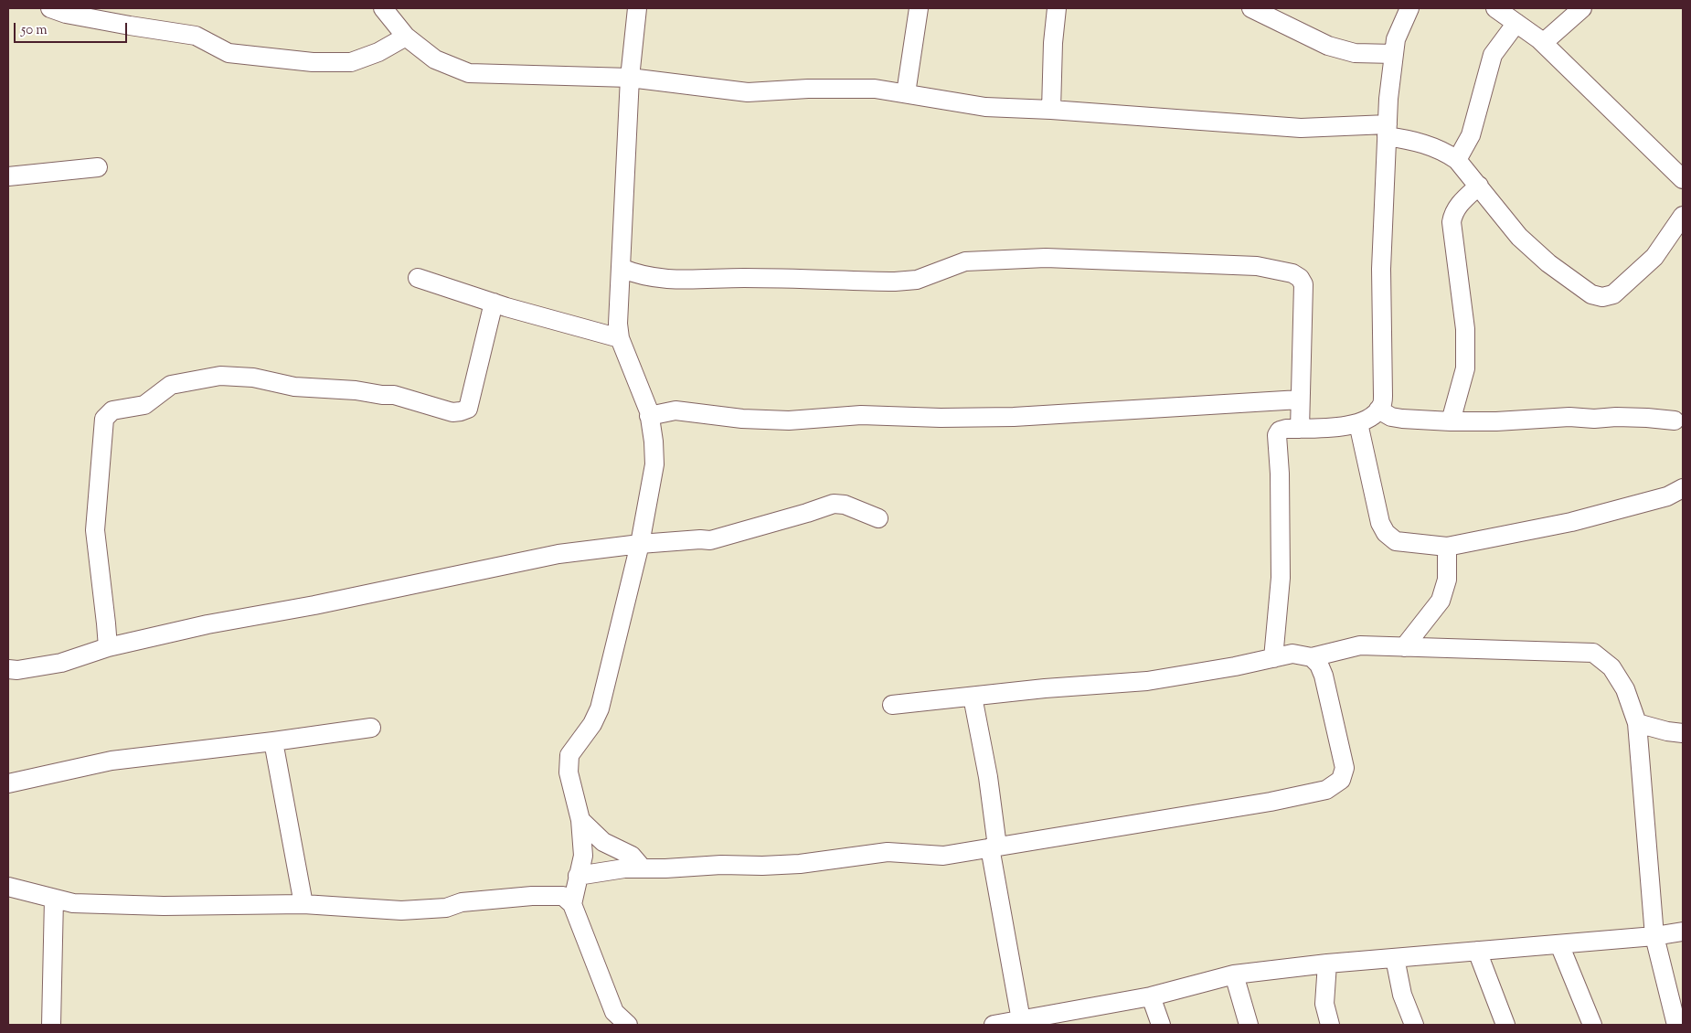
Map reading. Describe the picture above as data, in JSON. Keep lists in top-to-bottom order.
{
  "scale_bar": "50 m"
}
